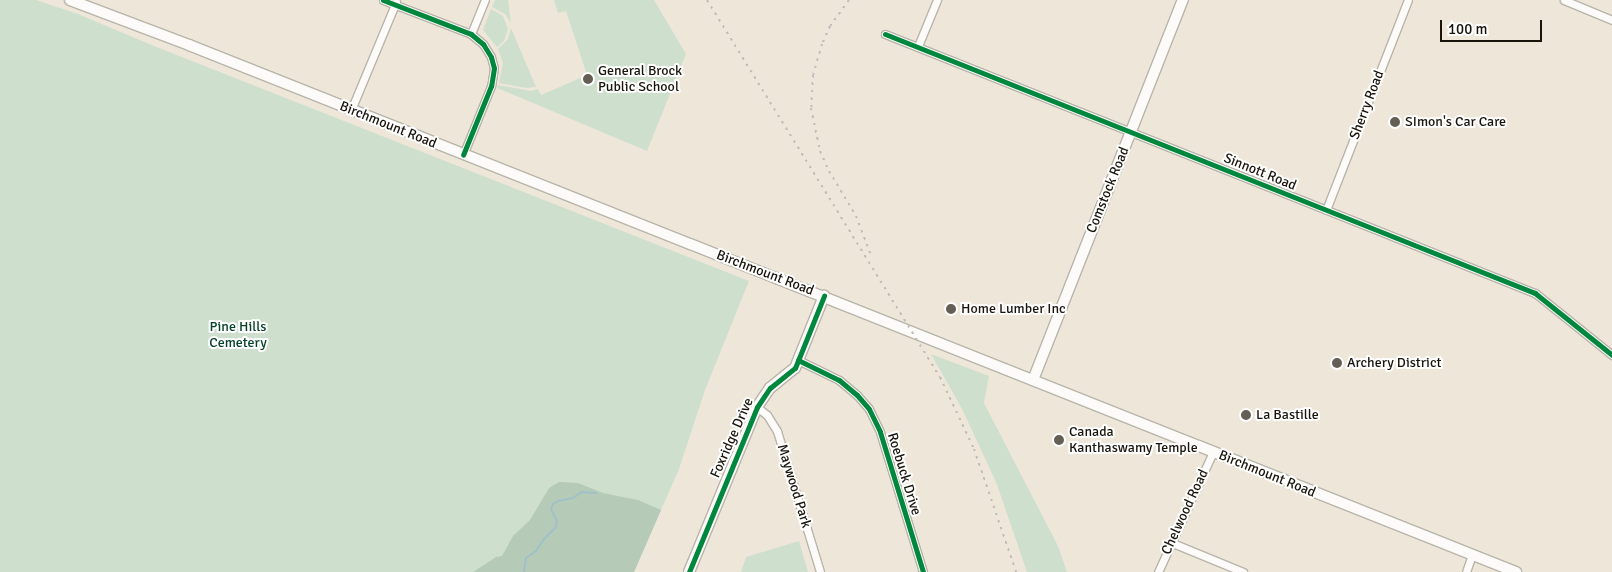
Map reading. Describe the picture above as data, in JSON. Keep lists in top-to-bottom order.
{
  "streets": {
    "main road": ["Birchmount Road", "Comstock Road", "Foxridge Drive"],
    "street": [
      "Sherry Road",
      "Sinnott Road",
      "Roebuck Drive",
      "Maywood Park",
      "Chelwood Road"
    ]
  },
  "crossings": [
    ["Sherry Road", "Sinnott Road"],
    ["Birchmount Road", "Comstock Road"],
    ["Birchmount Road", "Foxridge Drive"],
    ["Birchmount Road", "Chelwood Road"],
    ["Sinnott Road", "Comstock Road"],
    ["Foxridge Drive", "Roebuck Drive"],
    ["Foxridge Drive", "Maywood Park"]
  ],
  "parks": ["Pine Hills Cemetery"],
  "places": [
    "General Brock Public School",
    "SImon's Car Care",
    "Home Lumber Inc",
    "Archery District",
    "La Bastille",
    "Canada Kanthaswamy Temple"
  ],
  "scale_bar": "100 m"
}
